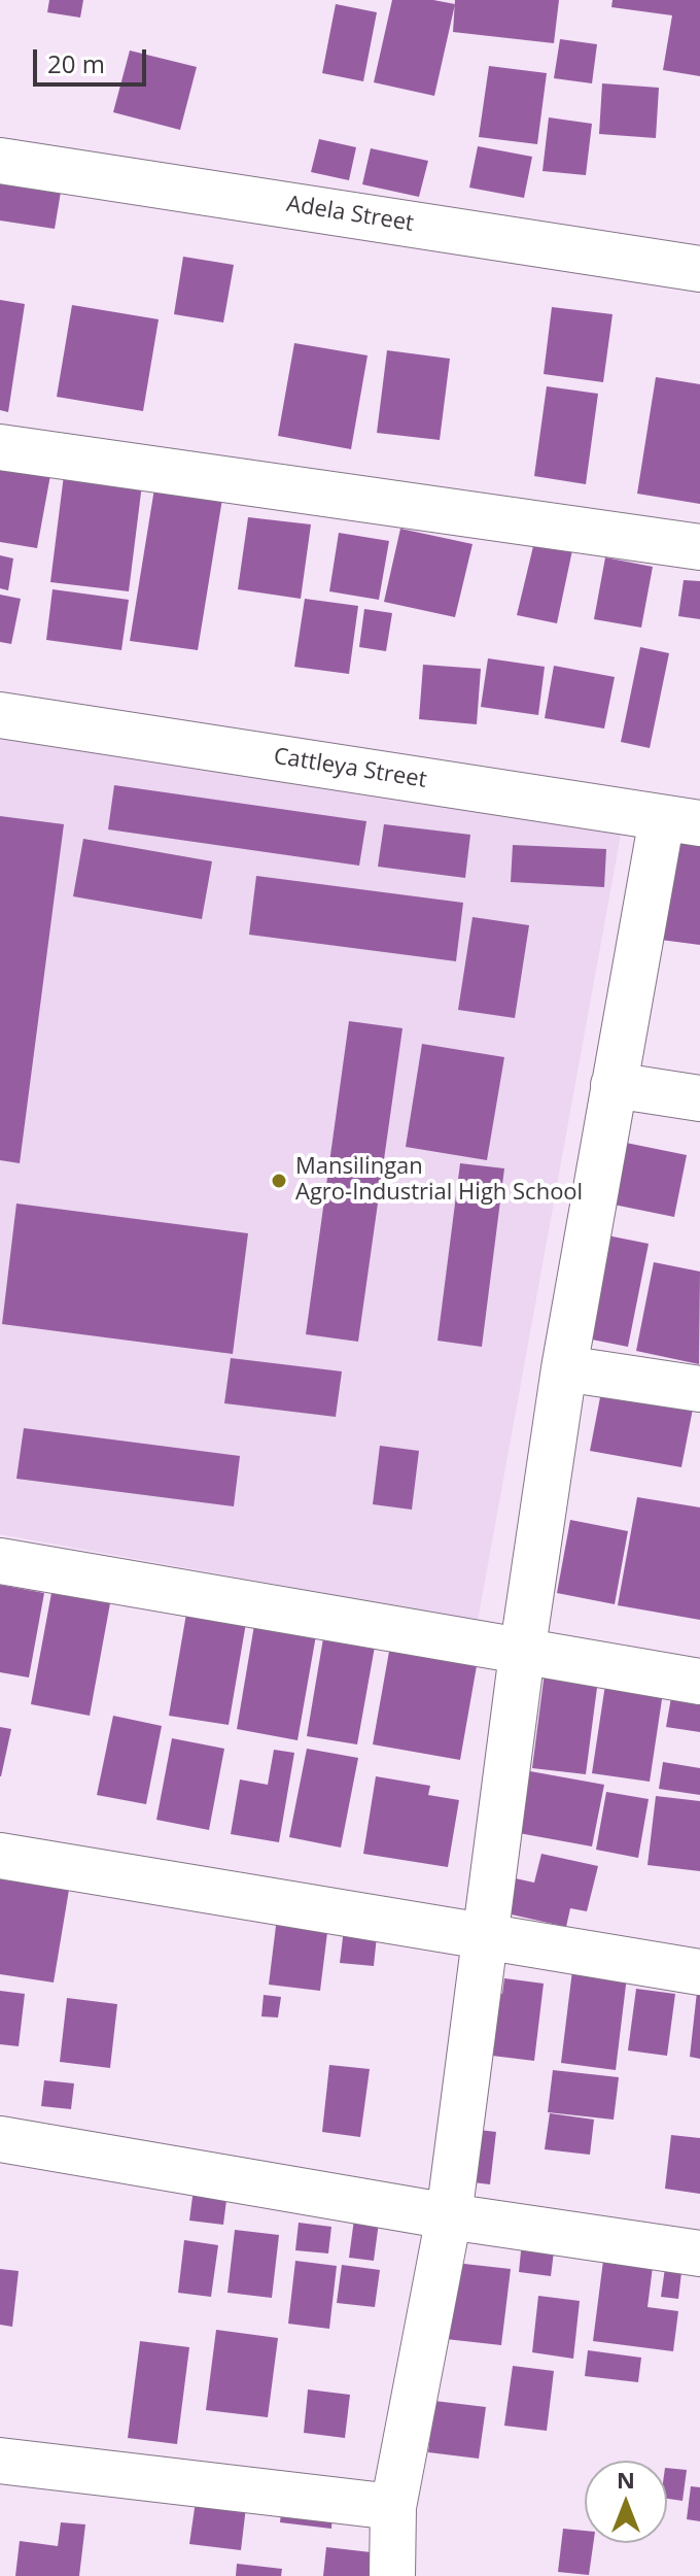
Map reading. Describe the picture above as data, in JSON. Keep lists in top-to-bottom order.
{
  "streets": {
    "street": ["Adela Street", "Cattleya Street"]
  },
  "places": ["Mansilingan Agro-Industrial High School"],
  "scale_bar": "20 m",
  "north": "top"
}
